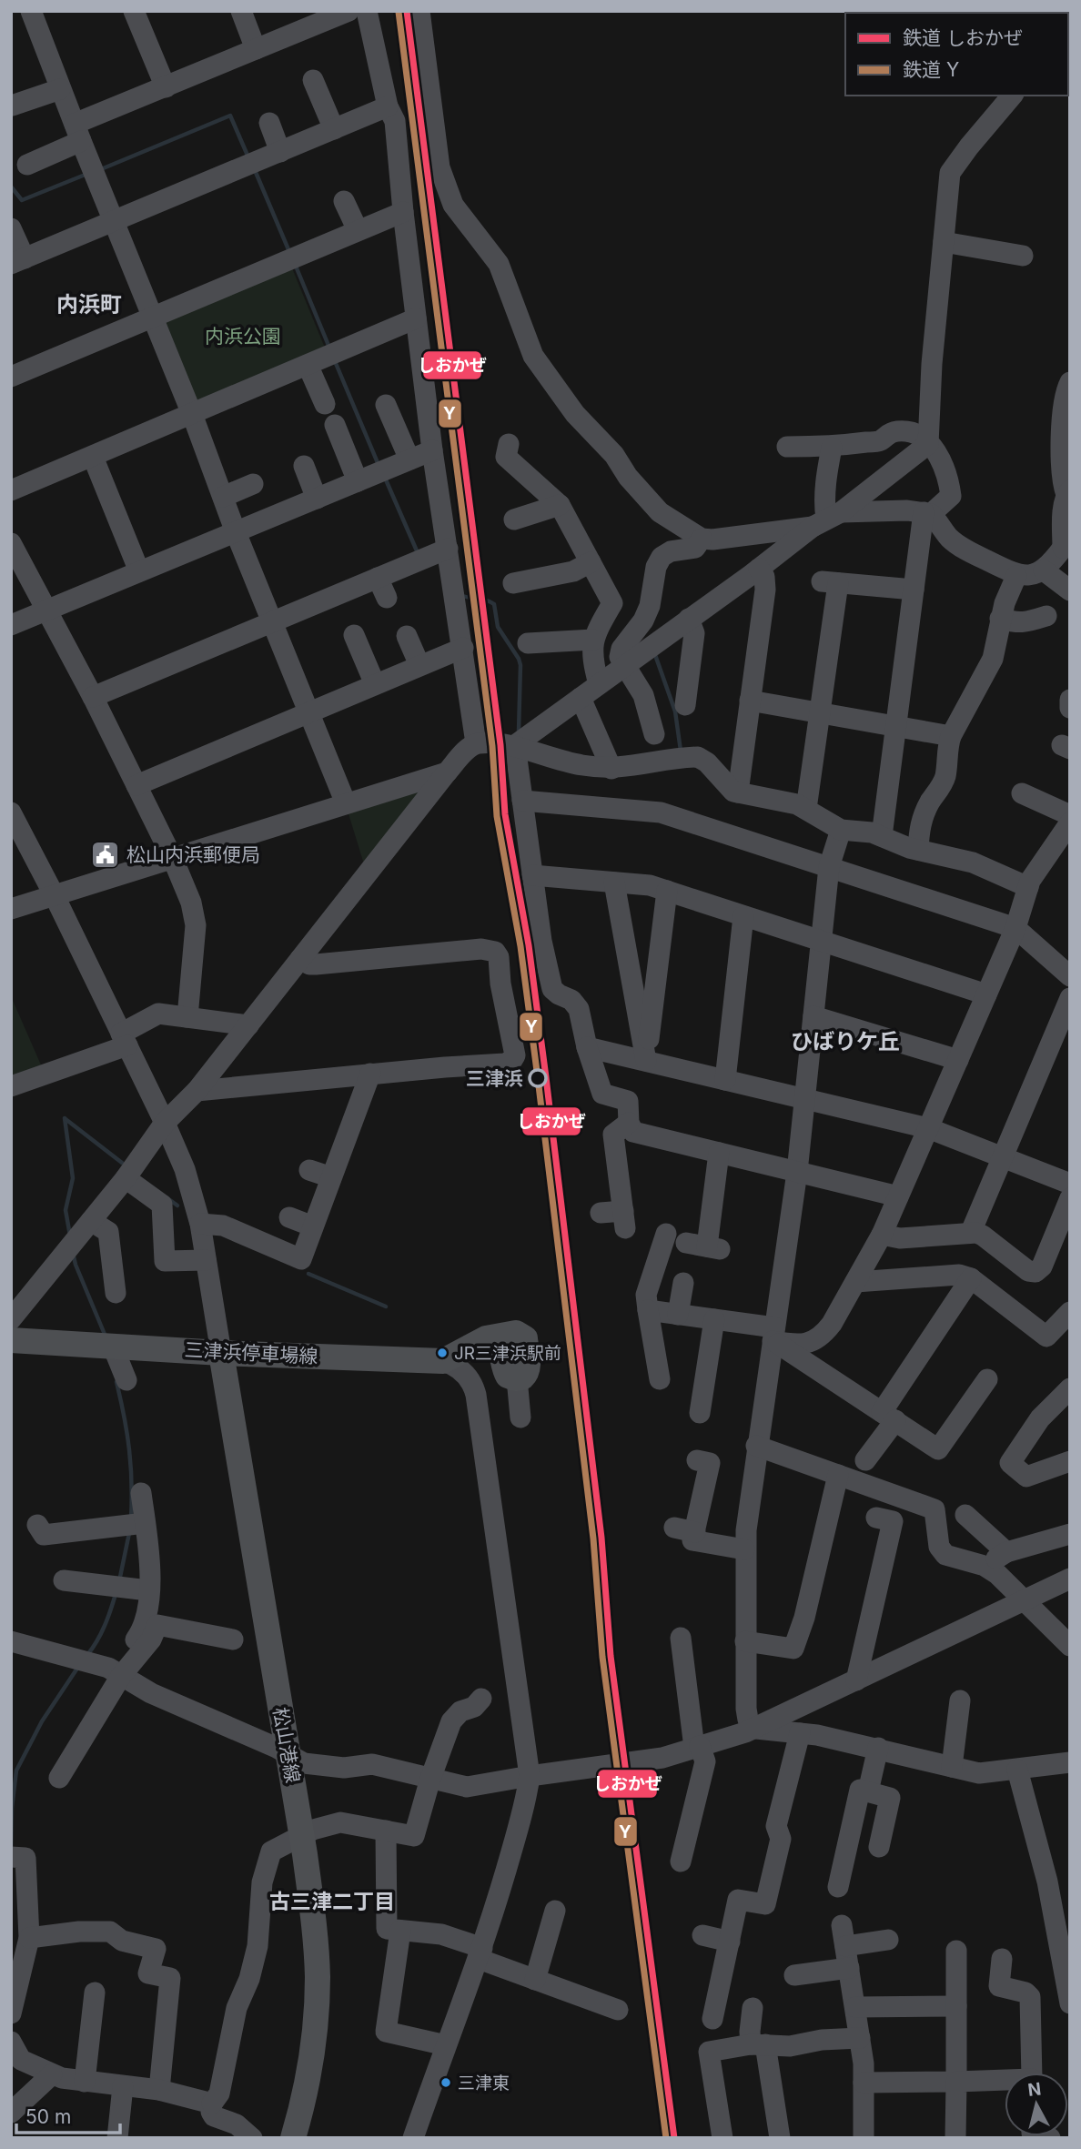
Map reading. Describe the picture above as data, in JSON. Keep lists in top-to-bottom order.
{
  "streets": {
    "main road": ["三津浜停車場線", "松山港線"]
  },
  "crossings": [
    ["三津浜停車場線", "松山港線"]
  ],
  "districts": ["内浜町", "ひばりケ丘", "古三津二丁目"],
  "parks": ["内浜公園"],
  "places": {
    "public building": ["松山内浜郵便局"],
    "other": ["三津浜", "JR三津浜駅前", "三津東"]
  },
  "lines": ["rail line しおかぜ", "rail line Y"],
  "legend": ["鉄道 しおかぜ", "鉄道 Y"],
  "scale_bar": "50 m",
  "north": "top"
}
